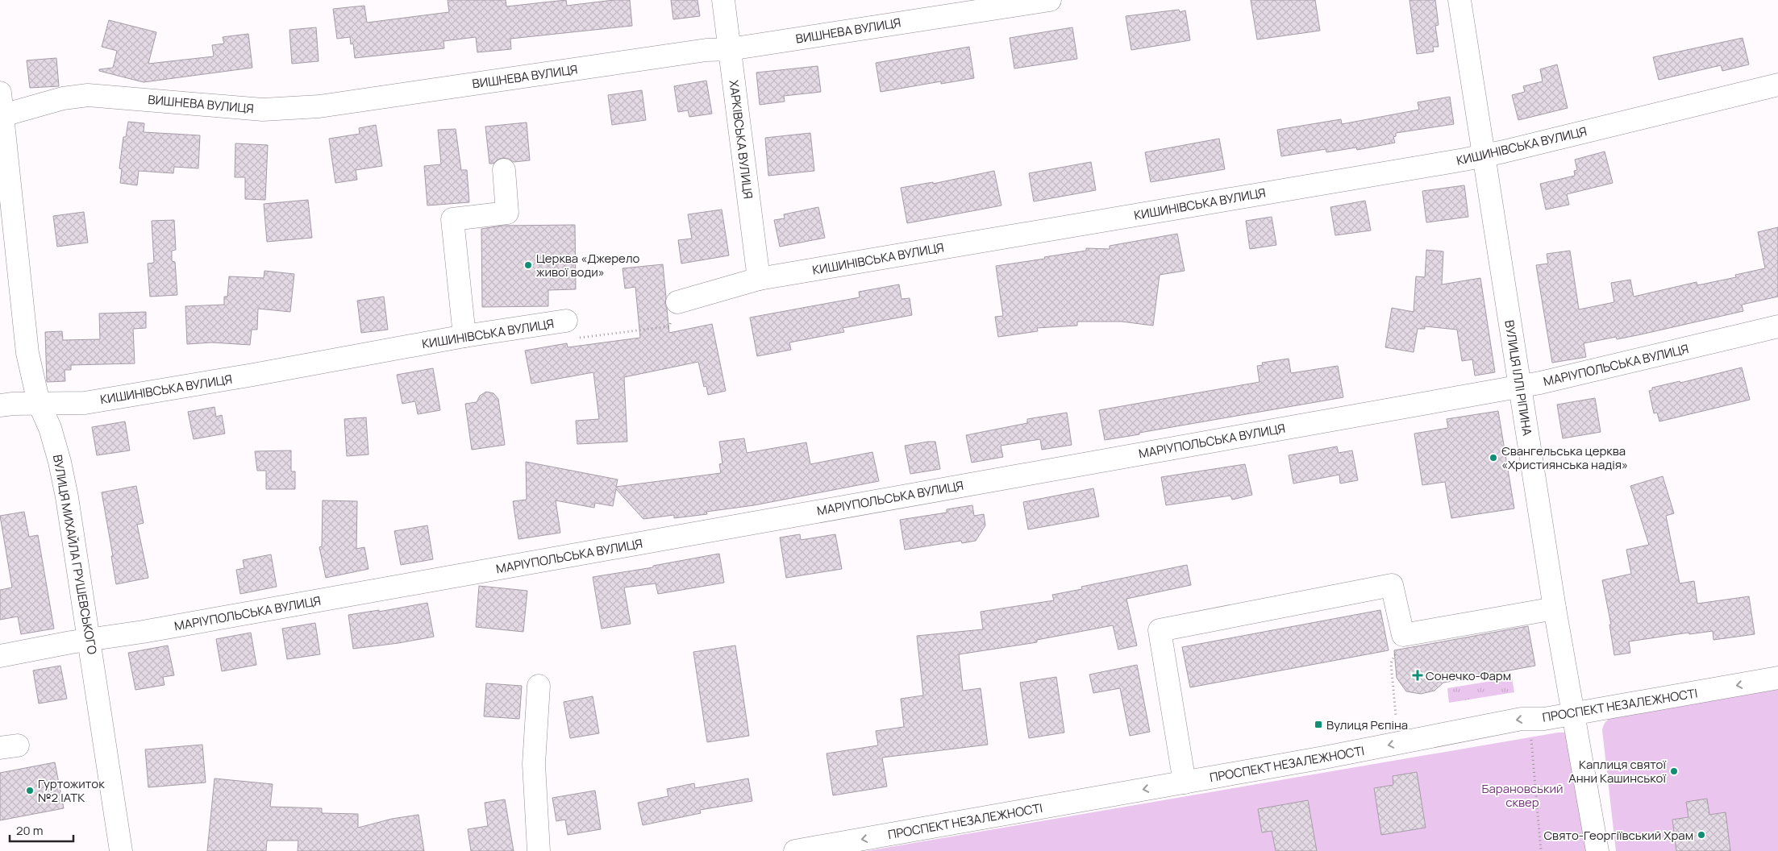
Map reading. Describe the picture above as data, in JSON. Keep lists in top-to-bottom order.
{
  "streets": {
    "street": [
      "ВИШНЕВА ВУЛИЦЯ",
      "ХАРКІВСЬКА ВУЛИЦЯ",
      "КИШИНІВСЬКА ВУЛИЦЯ",
      "МАРІУПОЛЬСЬКА ВУЛИЦЯ",
      "ВУЛИЦЯ ІЛЛІ РІПИНА",
      "ВУЛИЦЯ МИХАЙЛА ГРУШЕВСЬКОГО",
      "ПРОСПЕКТ НЕЗАЛЕЖНОСТІ"
    ]
  },
  "crossings": [
    ["ВИШНЕВА ВУЛИЦЯ", "ХАРКІВСЬКА ВУЛИЦЯ"],
    ["ВИШНЕВА ВУЛИЦЯ", "ВУЛИЦЯ МИХАЙЛА ГРУШЕВСЬКОГО"],
    ["ХАРКІВСЬКА ВУЛИЦЯ", "КИШИНІВСЬКА ВУЛИЦЯ"],
    ["КИШИНІВСЬКА ВУЛИЦЯ", "ВУЛИЦЯ ІЛЛІ РІПИНА"],
    ["КИШИНІВСЬКА ВУЛИЦЯ", "ВУЛИЦЯ МИХАЙЛА ГРУШЕВСЬКОГО"],
    ["МАРІУПОЛЬСЬКА ВУЛИЦЯ", "ВУЛИЦЯ ІЛЛІ РІПИНА"],
    ["МАРІУПОЛЬСЬКА ВУЛИЦЯ", "ВУЛИЦЯ МИХАЙЛА ГРУШЕВСЬКОГО"],
    ["ВУЛИЦЯ ІЛЛІ РІПИНА", "ПРОСПЕКТ НЕЗАЛЕЖНОСТІ"]
  ],
  "one_way": ["ПРОСПЕКТ НЕЗАЛЕЖНОСТІ"],
  "parks": ["Барановський сквер"],
  "places": {
    "other": [
      "Церква «Джерело живої води»",
      "Євангельська церква «Християнська надія»",
      "Каплиця cвятої Анни Кашинської",
      "Гуртожиток №2 ІАТК",
      "Свято-Георгіївський Храм"
    ],
    "health": ["Сонечко-Фарм"],
    "transit": ["Вулиця Рєпіна"]
  },
  "scale_bar": "20 m"
}
